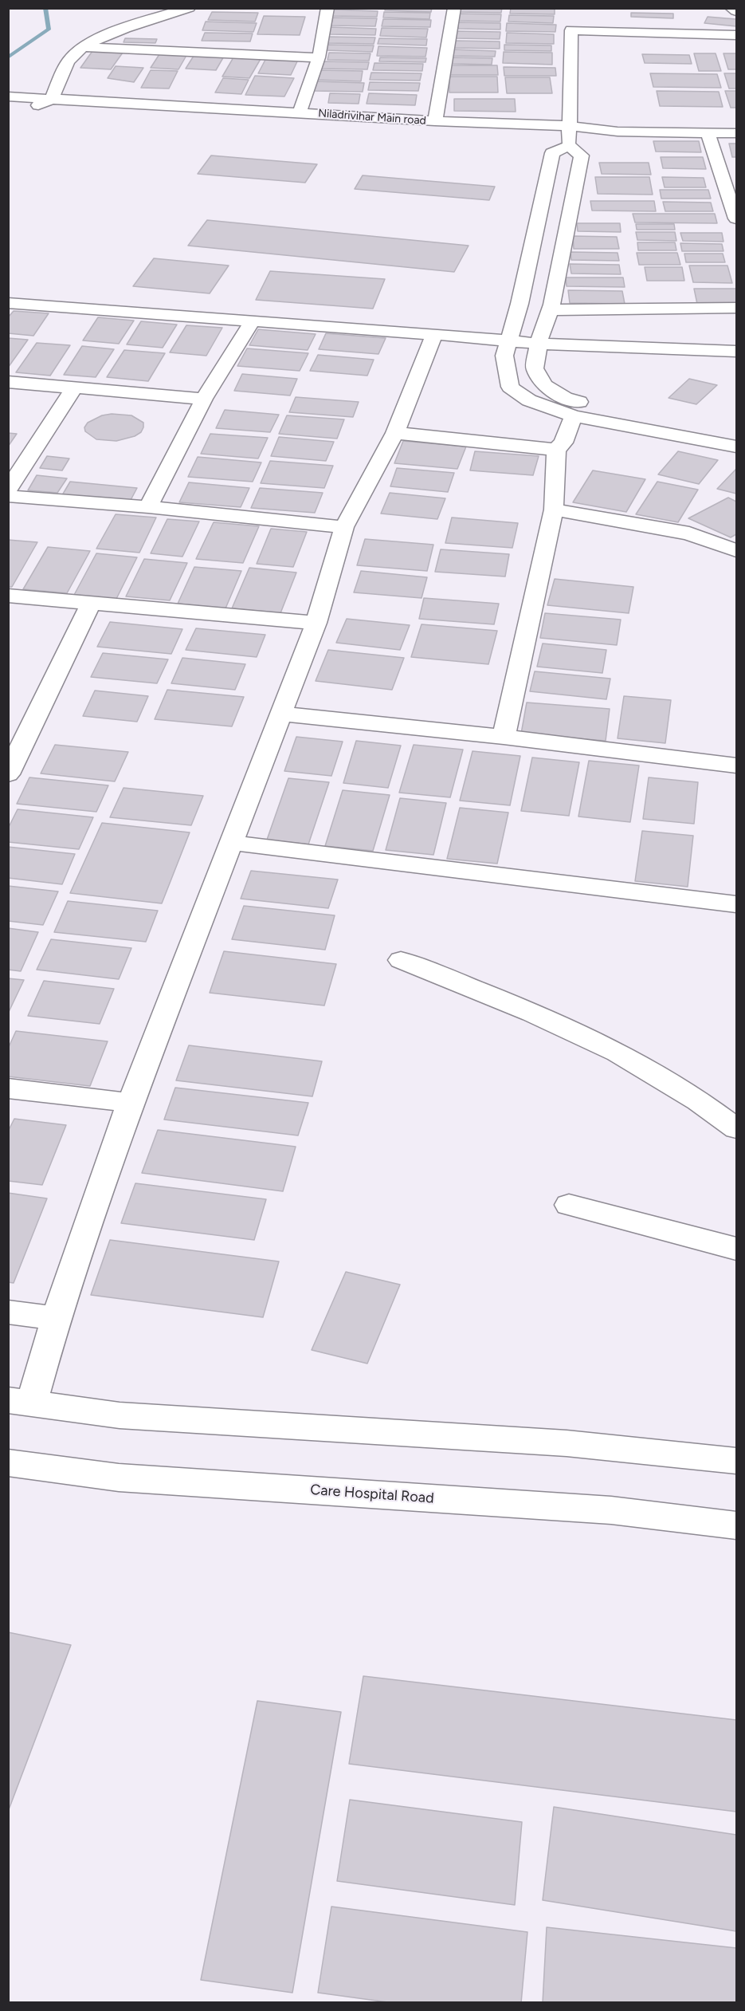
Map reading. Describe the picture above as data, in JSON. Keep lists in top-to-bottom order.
{
  "streets": {
    "street": ["Niladrivihar Main road", "Care Hospital Road"]
  }
}
